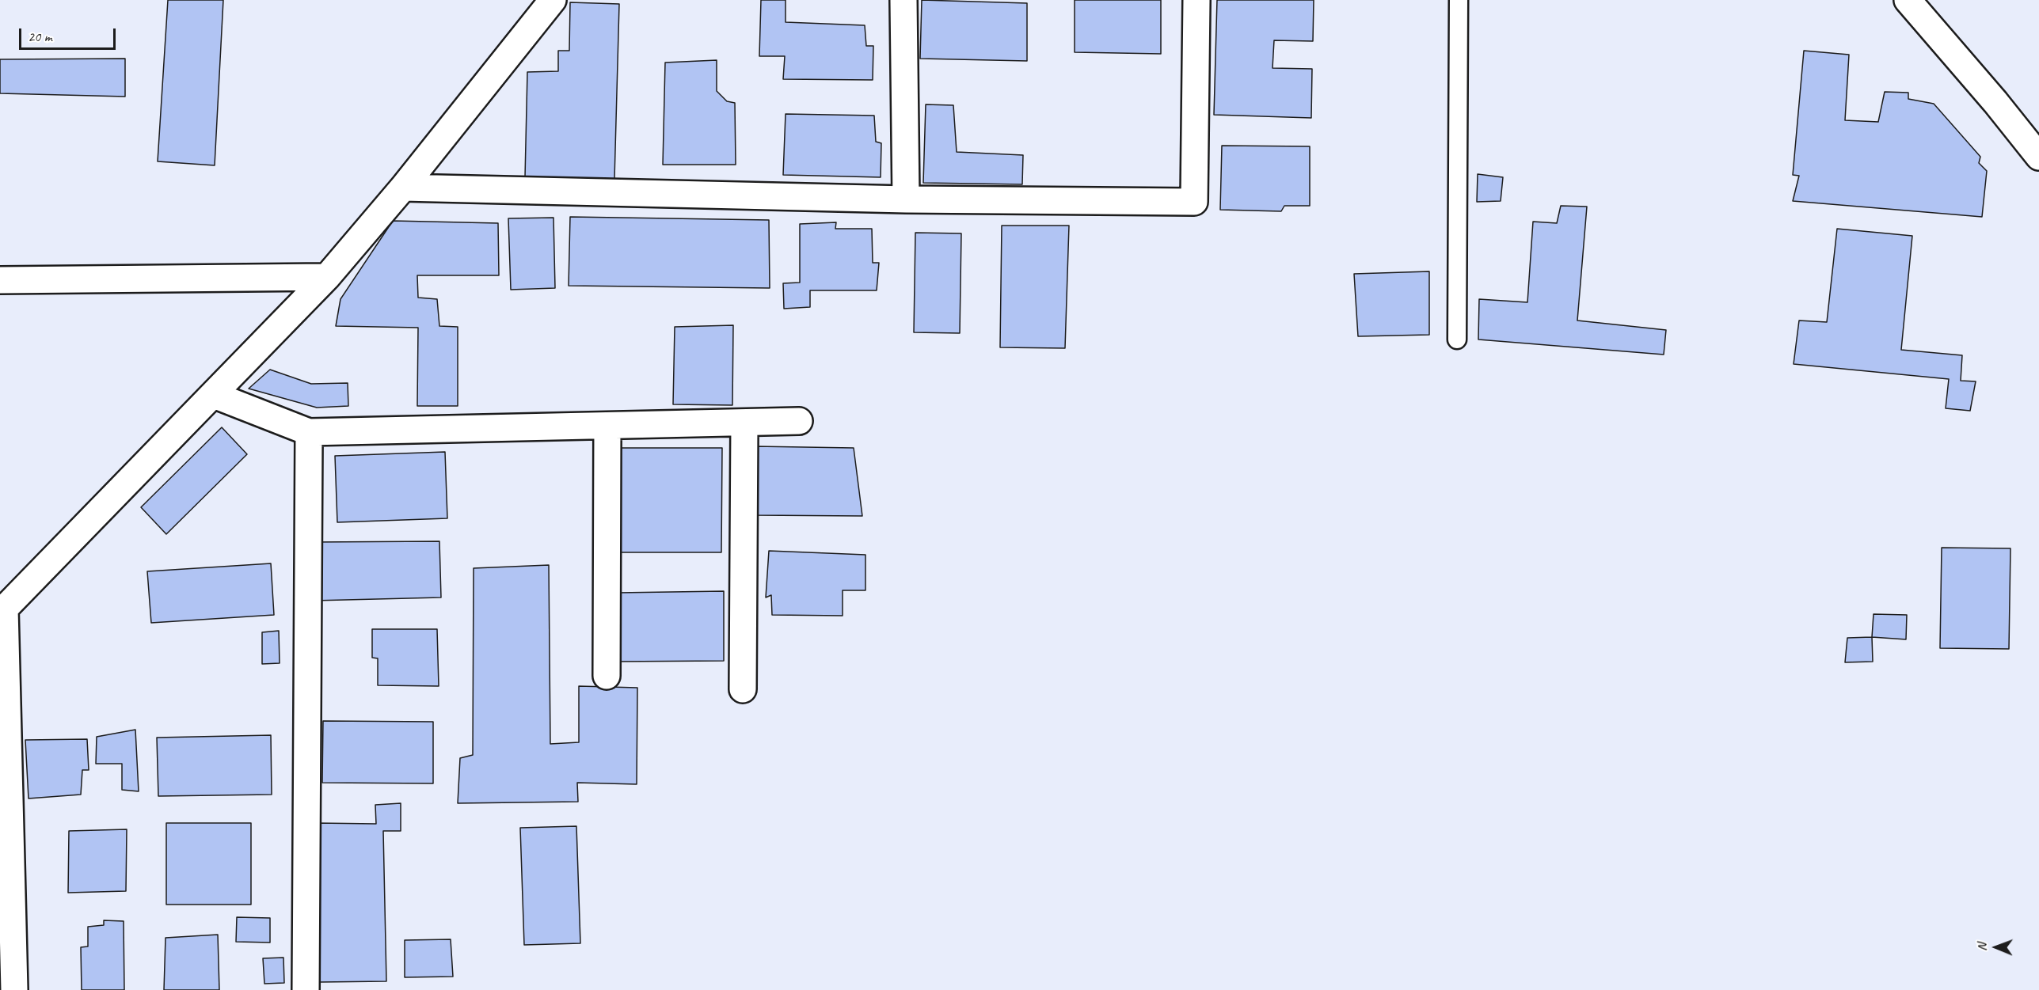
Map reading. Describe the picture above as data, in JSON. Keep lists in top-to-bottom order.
{
  "scale_bar": "20 m",
  "north": "left"
}
